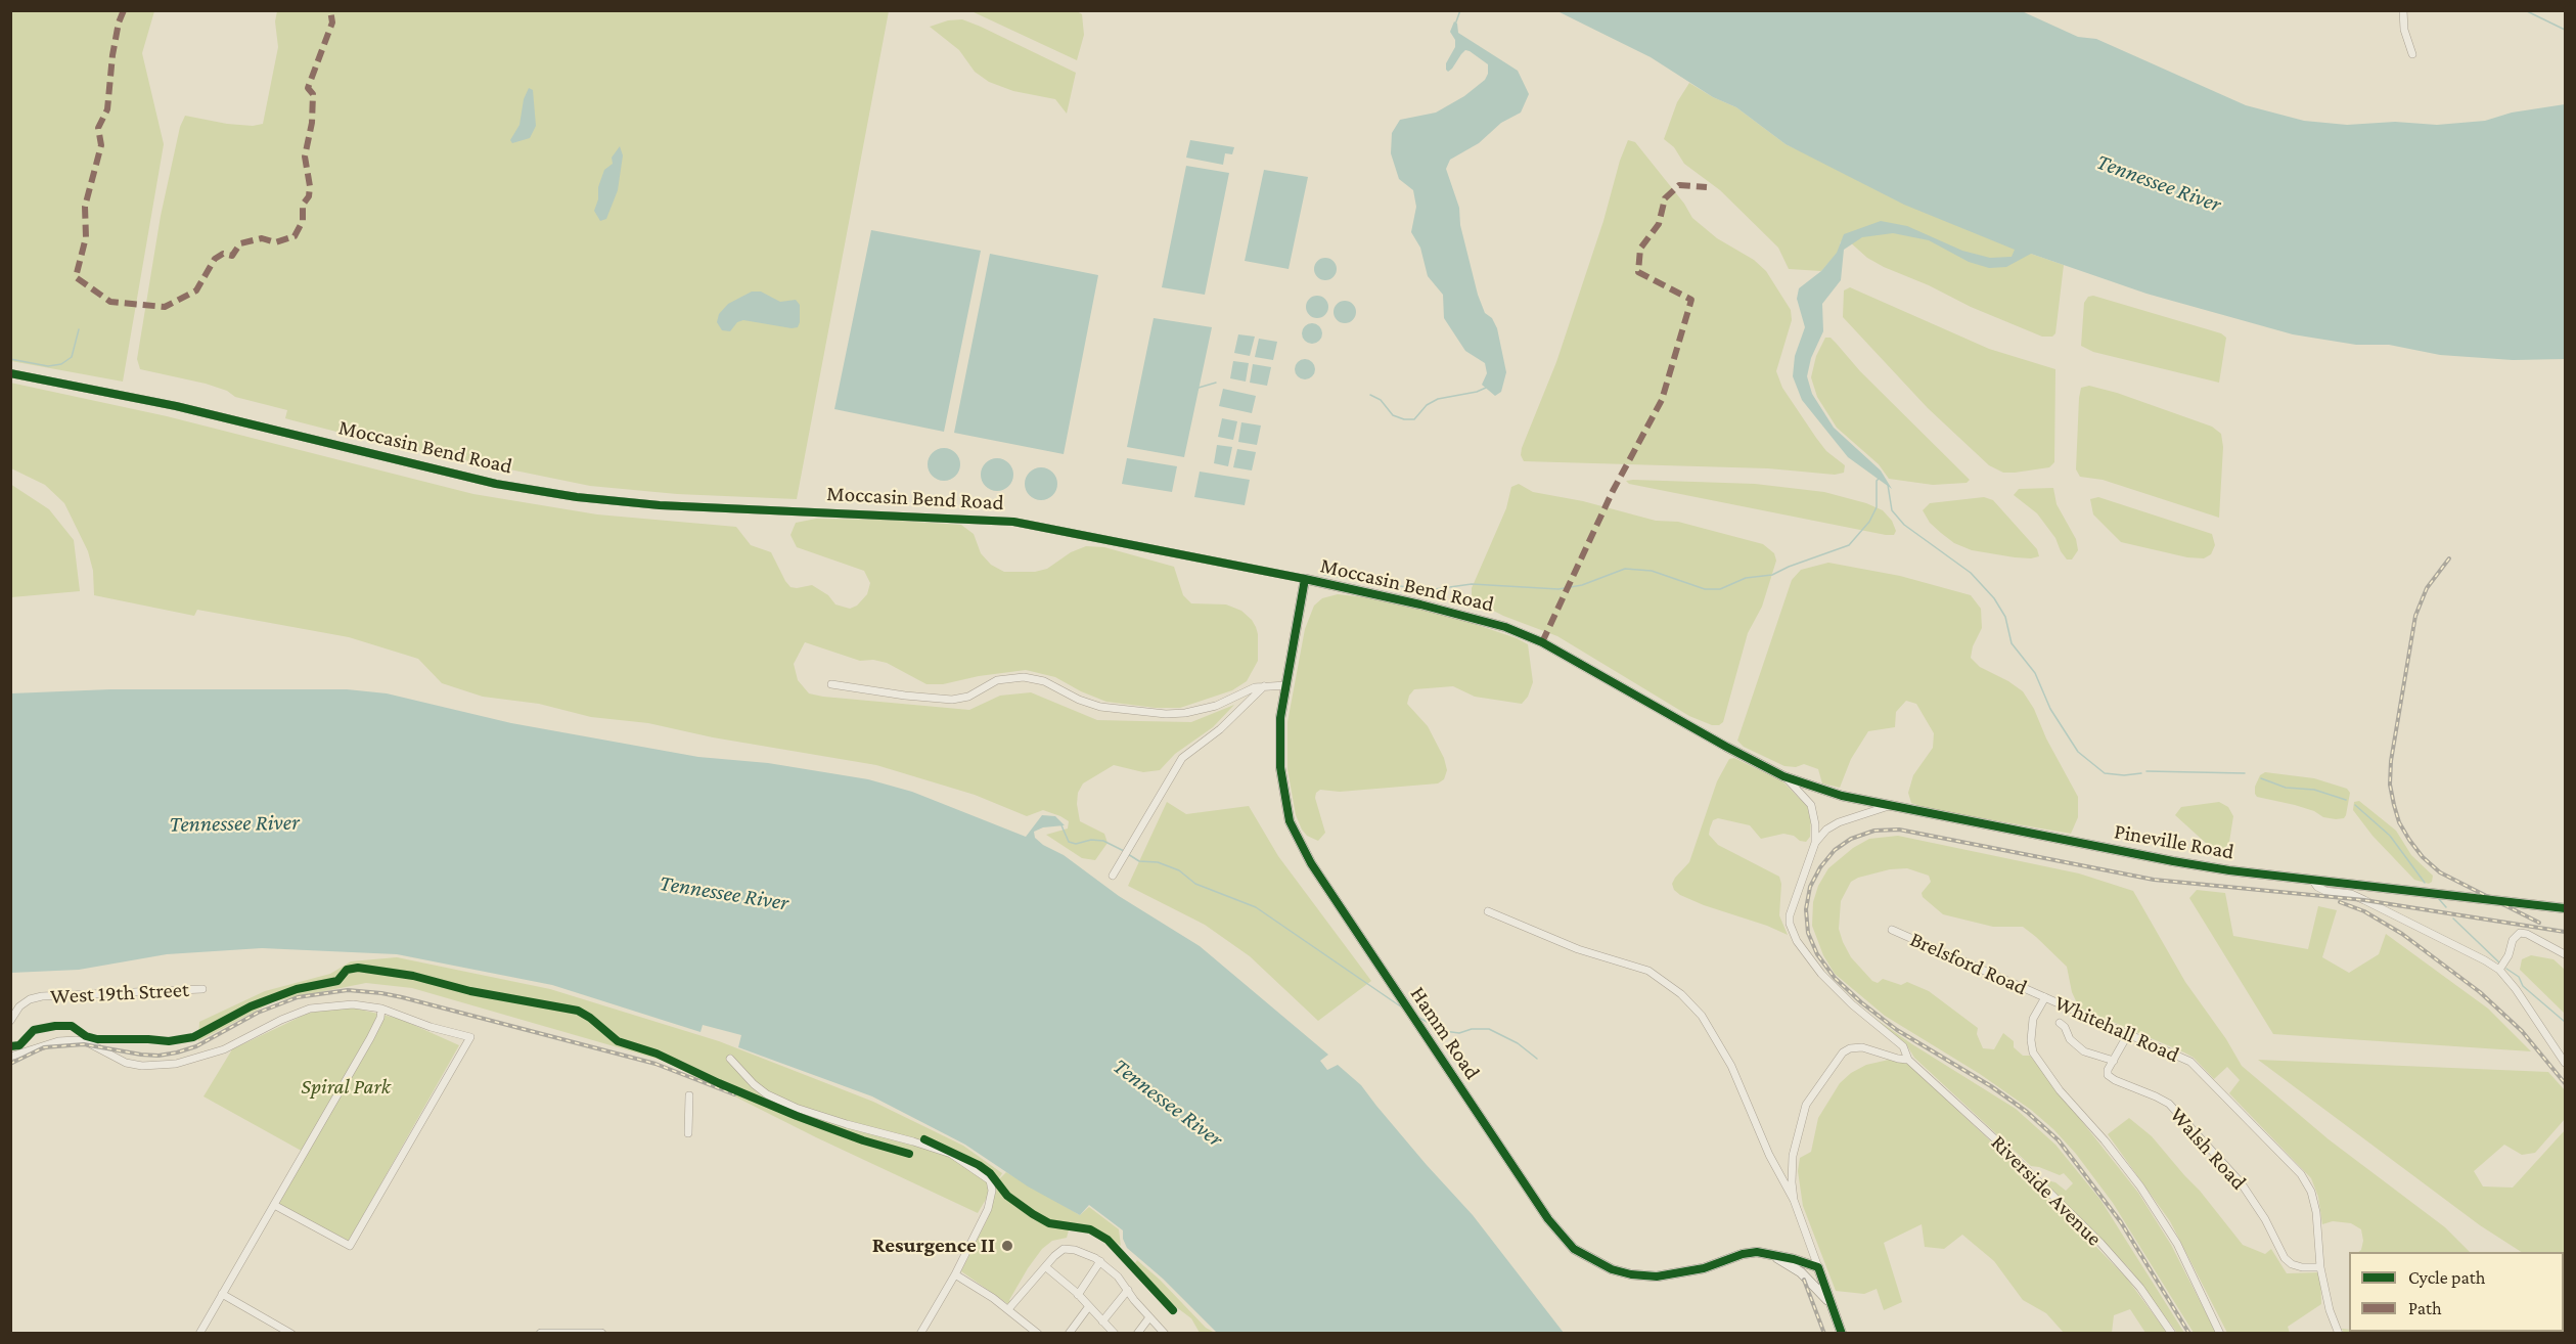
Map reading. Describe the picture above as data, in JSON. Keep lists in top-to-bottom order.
{
  "streets": {
    "main road": ["Moccasin Bend Road", "Pineville Road", "Hamm Road"],
    "street": [
      "Brelsford Road",
      "West 19th Street",
      "Whitehall Road",
      "Walsh Road",
      "Riverside Avenue"
    ]
  },
  "crossings": [
    ["Moccasin Bend Road", "Pineville Road"],
    ["Moccasin Bend Road", "Hamm Road"],
    ["Brelsford Road", "Whitehall Road"],
    ["Whitehall Road", "Walsh Road"]
  ],
  "water": ["Tennessee River"],
  "parks": ["Spiral Park"],
  "places": ["Resurgence II"],
  "legend": ["Cycle path", "Path"]
}
